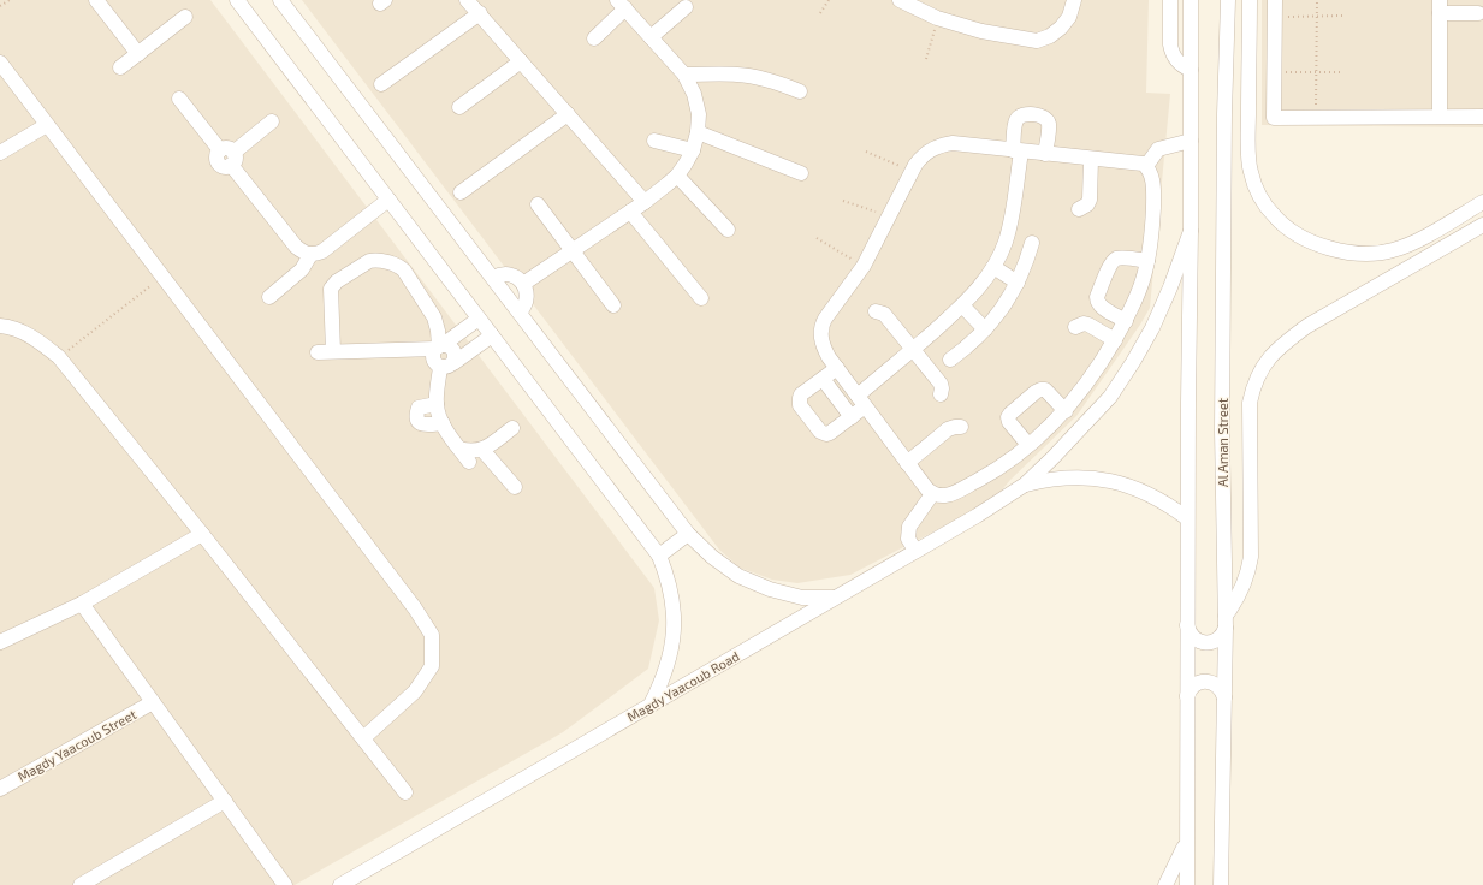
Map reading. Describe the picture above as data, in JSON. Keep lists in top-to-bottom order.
{
  "streets": {
    "street": ["Al Aman Street", "Magdy Yaacoub Road", "Magdy Yaacoub Street"]
  }
}
